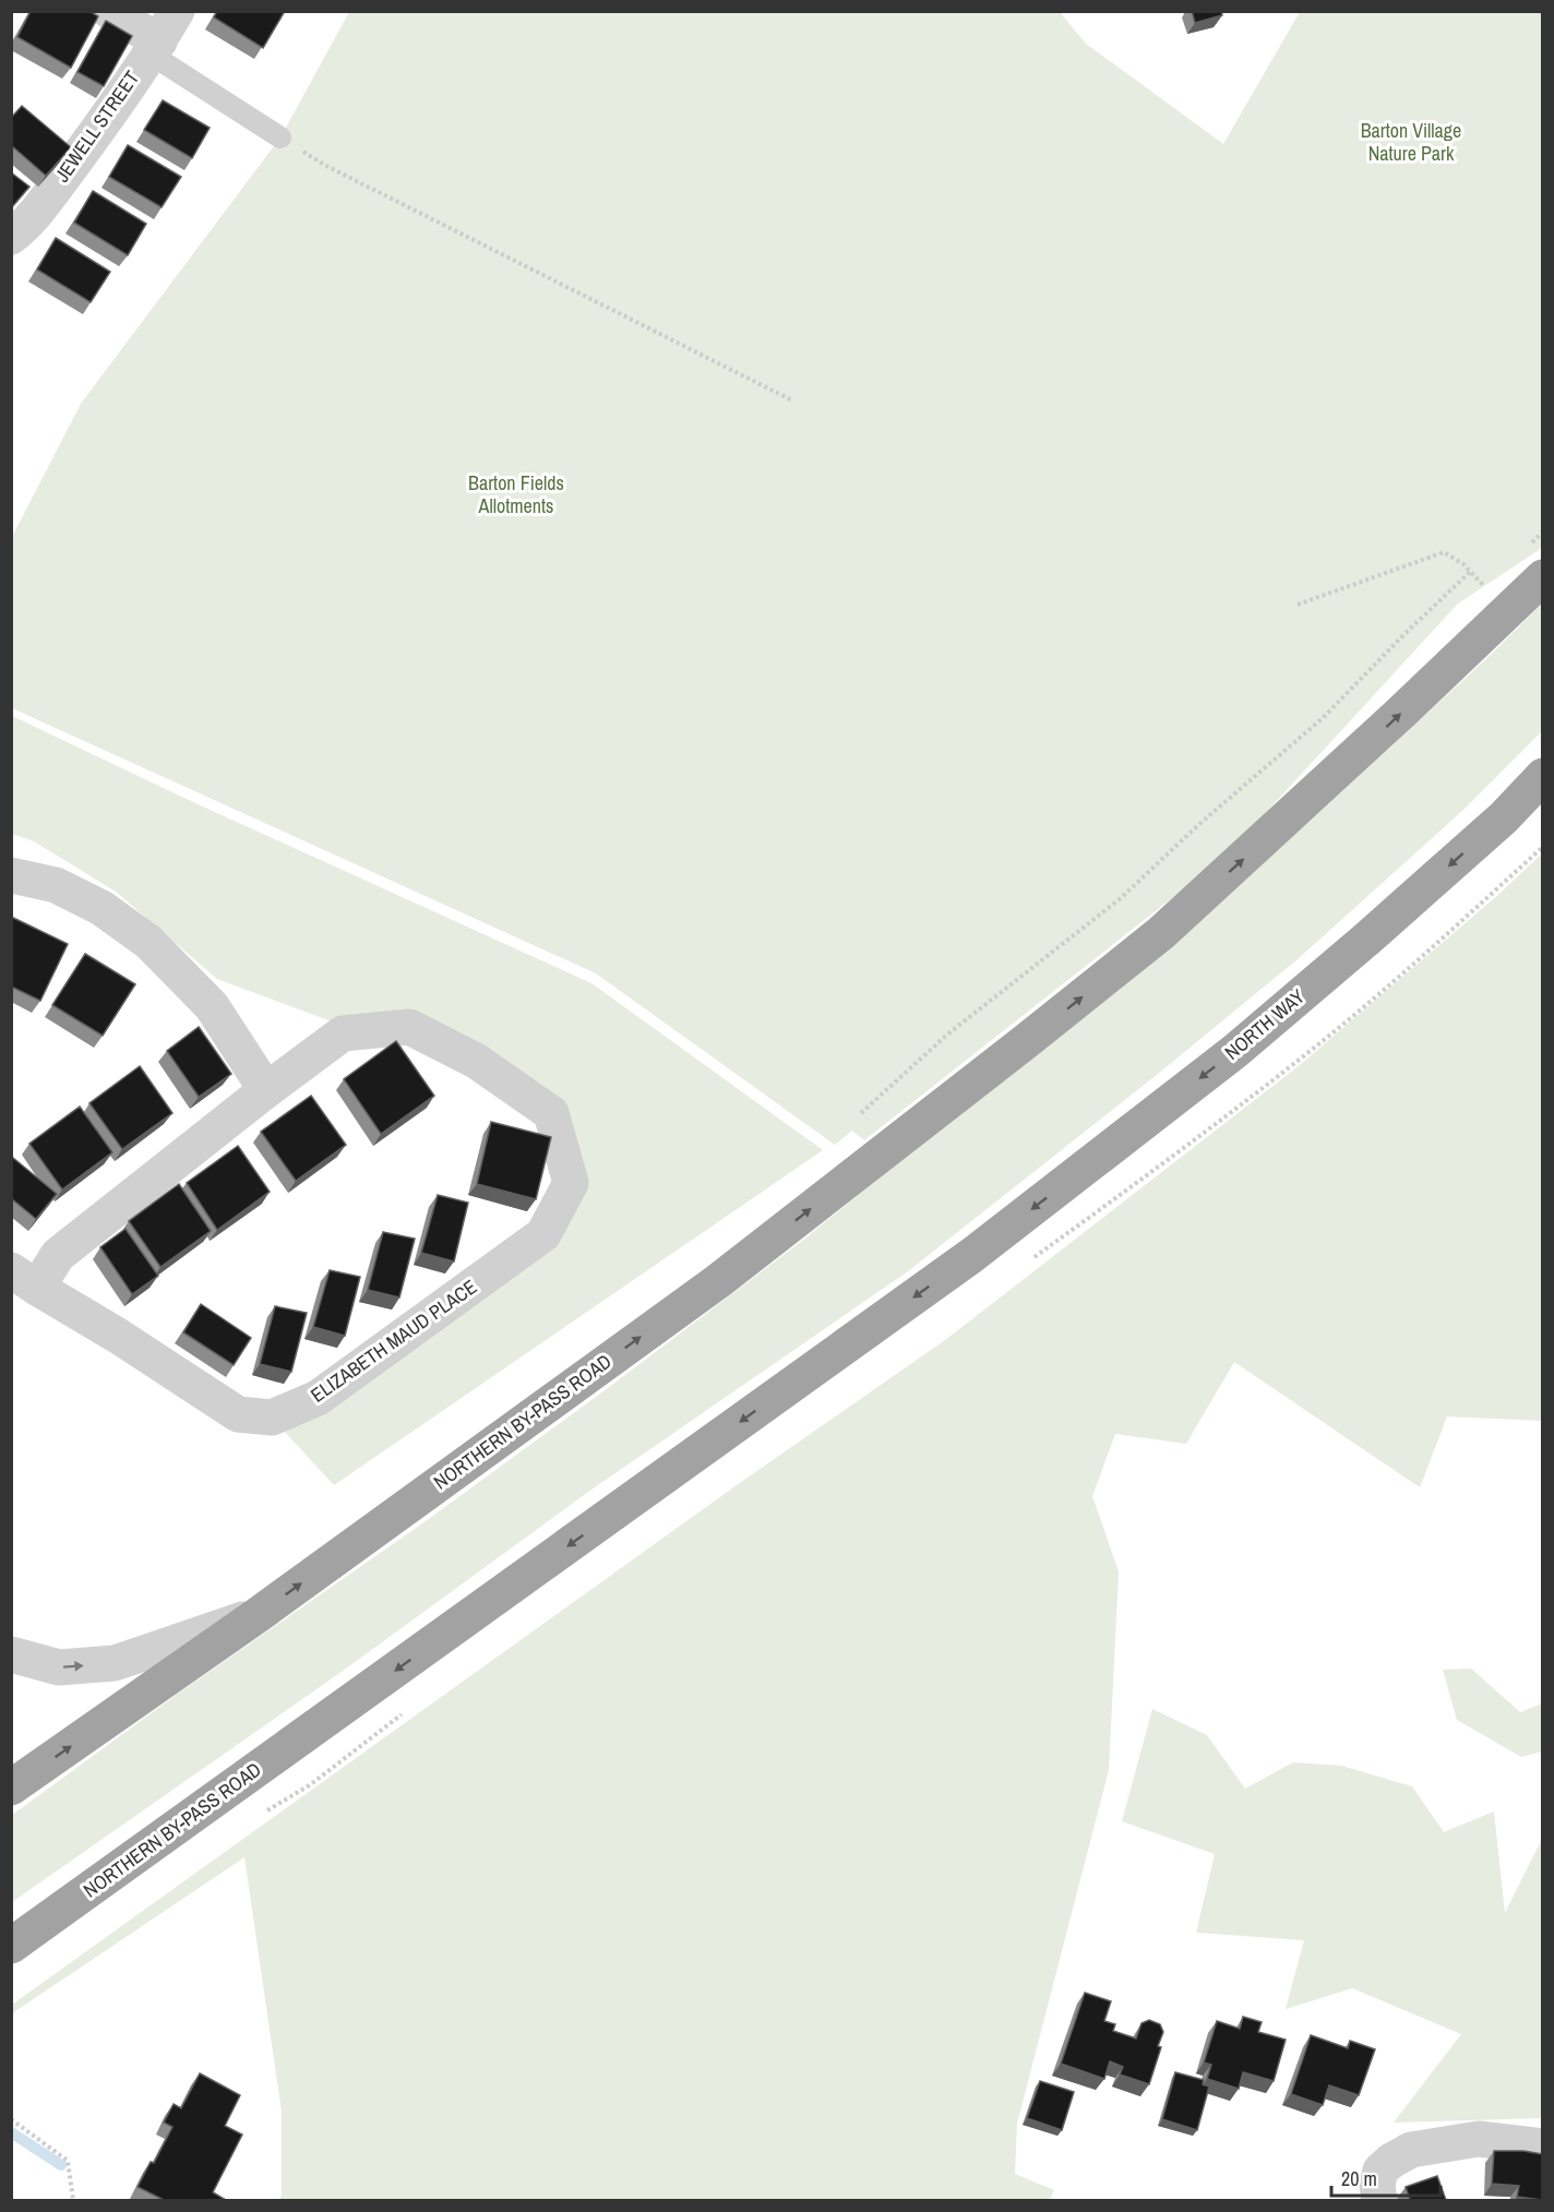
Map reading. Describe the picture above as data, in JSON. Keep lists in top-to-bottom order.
{
  "streets": {
    "highway": ["NORTH WAY", "NORTHERN BY-PASS ROAD"],
    "street": ["JEWELL STREET", "ELIZABETH MAUD PLACE"]
  },
  "crossings": [
    ["NORTH WAY", "NORTHERN BY-PASS ROAD"]
  ],
  "one_way": ["NORTH WAY"],
  "parks": ["Barton Village Nature Park", "Barton Fields Allotments"],
  "scale_bar": "20 m"
}
